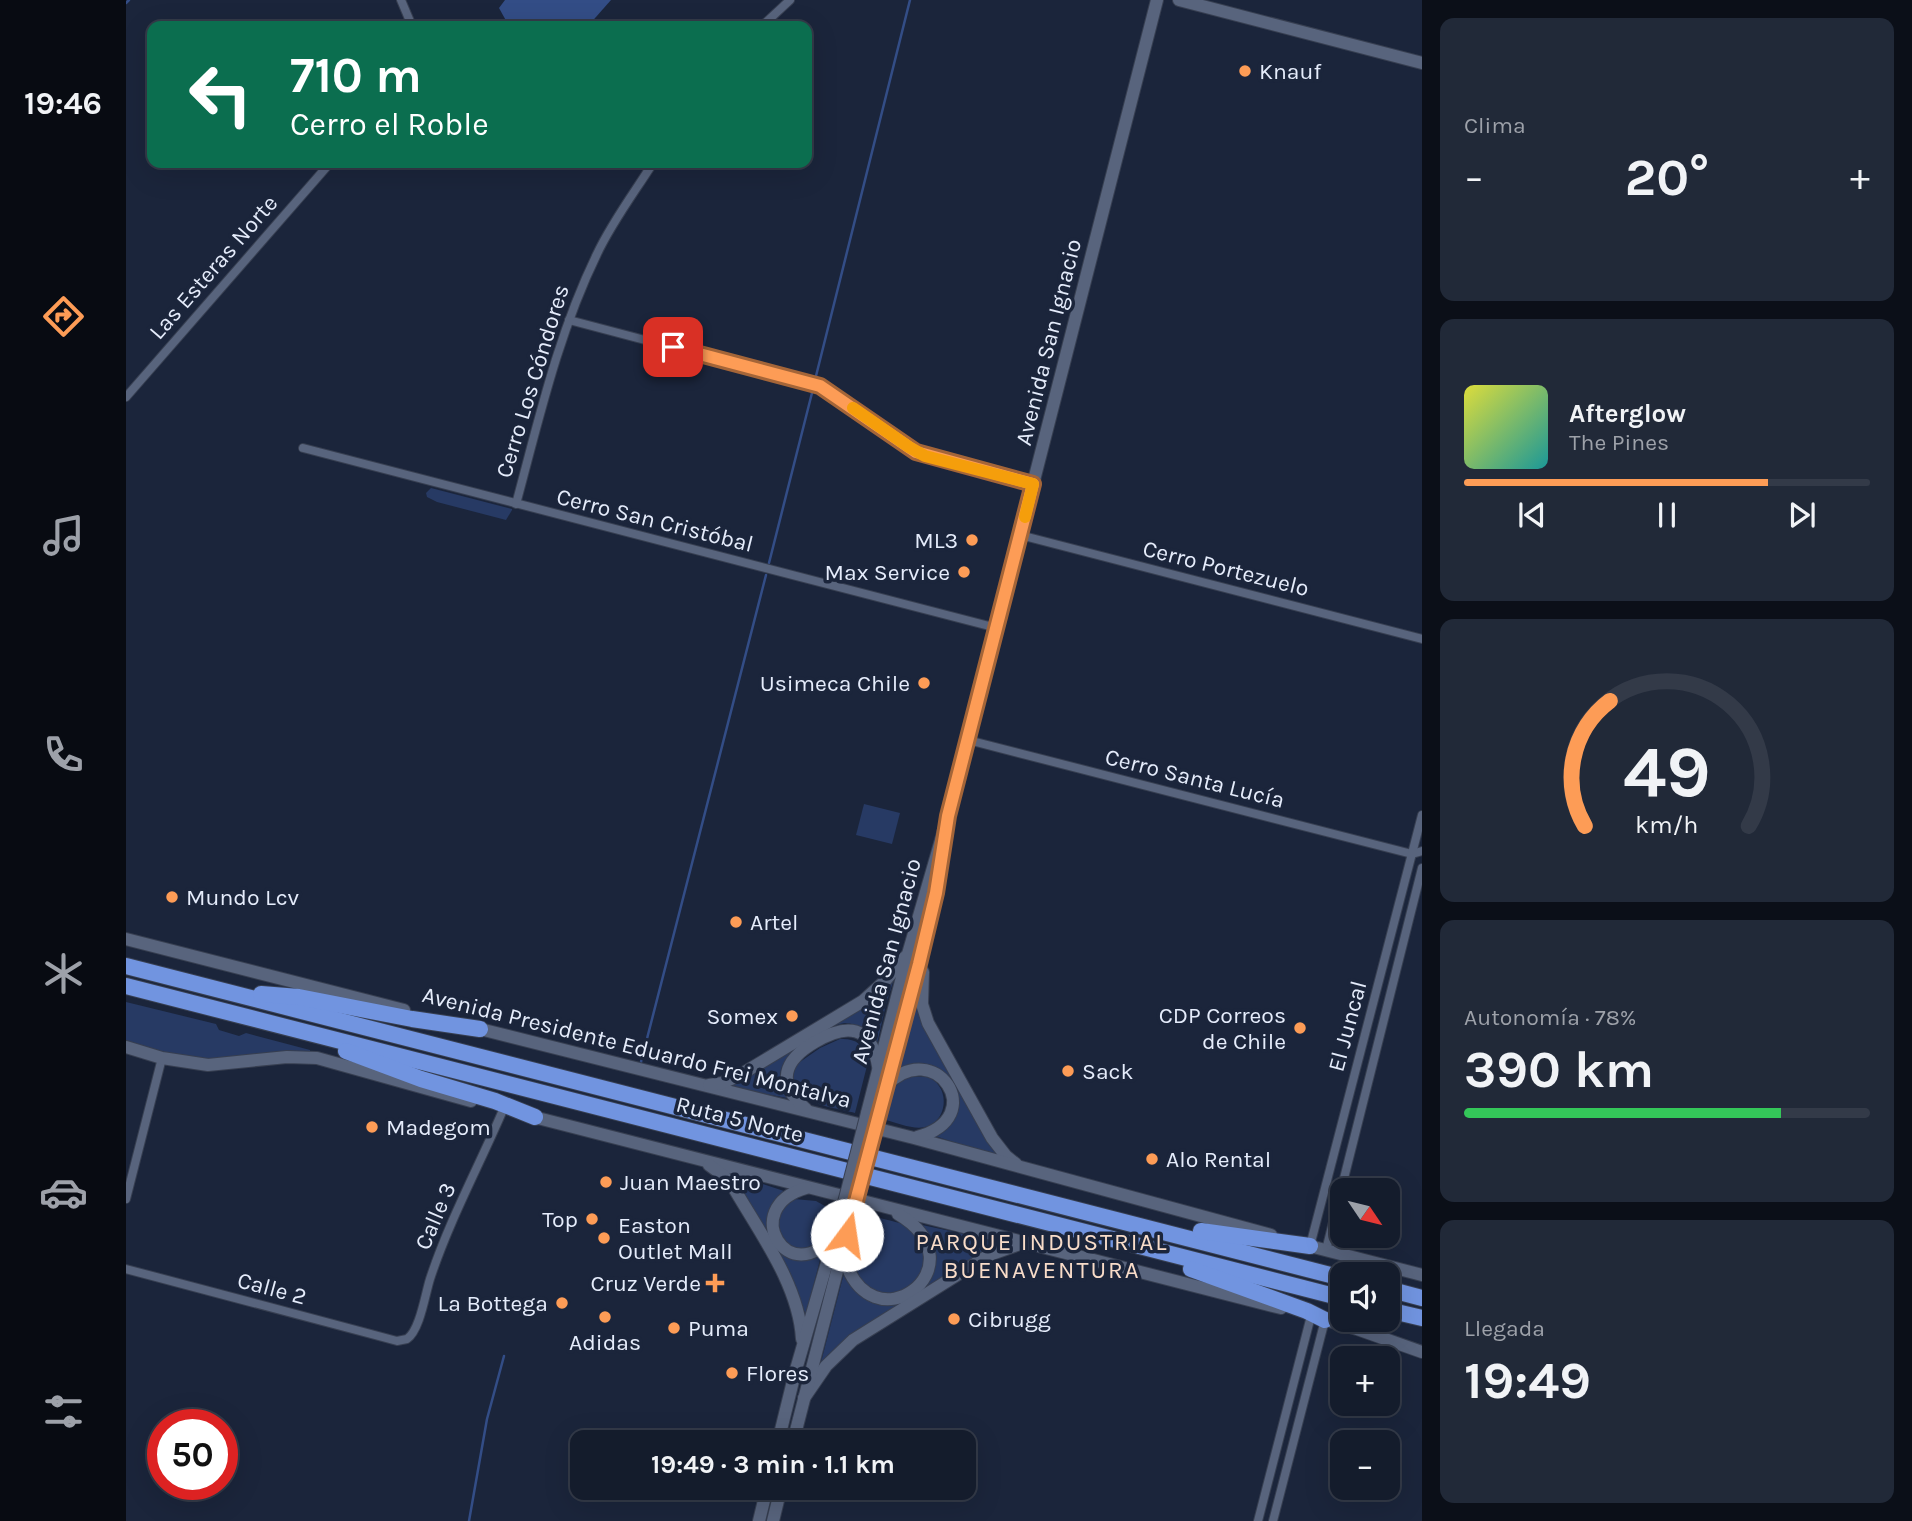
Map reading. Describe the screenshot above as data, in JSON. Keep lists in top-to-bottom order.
{
  "streets": {
    "highway": ["Ruta 5 Norte"],
    "main road": ["Avenida San Ignacio", "Avenida Presidente Eduardo Frei Montalva"],
    "street": [
      "Las Esteras Norte",
      "Cerro Los Cóndores",
      "Cerro San Cristóbal",
      "Cerro Portezuelo",
      "Cerro Santa Lucía",
      "El Juncal",
      "Calle 3",
      "Calle 2"
    ]
  },
  "crossings": [
    ["Avenida San Ignacio", "Cerro San Cristóbal"],
    ["Avenida San Ignacio", "Cerro Portezuelo"],
    ["Avenida San Ignacio", "Cerro Santa Lucía"],
    ["Cerro Los Cóndores", "Cerro San Cristóbal"],
    ["Cerro Santa Lucía", "El Juncal"],
    ["El Juncal", "Avenida Presidente Eduardo Frei Montalva"],
    ["Calle 3", "Calle 2"]
  ],
  "districts": ["PARQUE INDUSTRIAL BUENAVENTURA"],
  "places": {
    "other": [
      "Knauf",
      "ML3",
      "Max Service",
      "Usimeca Chile",
      "Mundo Lcv",
      "Artel",
      "Somex",
      "CDP Correos de Chile",
      "Sack",
      "Madegom",
      "Alo Rental",
      "Juan Maestro",
      "Top",
      "Easton Outlet Mall",
      "La Bottega",
      "Adidas",
      "Cibrugg",
      "Puma",
      "Flores"
    ],
    "health": ["Cruz Verde"]
  },
  "north": "bottom right",
  "page": {
    "tabs": "19:46",
    "tile": [
      "Clima",
      ["Autonomía · 78%", "390 km"],
      ["Llegada", "19:49"]
    ],
    "turn": ["710 m", "Cerro el Roble"],
    "heat": ["−", "20°", "+"],
    "song": ["Afterglow", "The Pines"],
    "map_buttons": ["+", "−"],
    "limit": "50",
    "trip": "19:49 · 3 min · 1.1 km",
    "gauge": ["49", "km/h"]
  }
}
